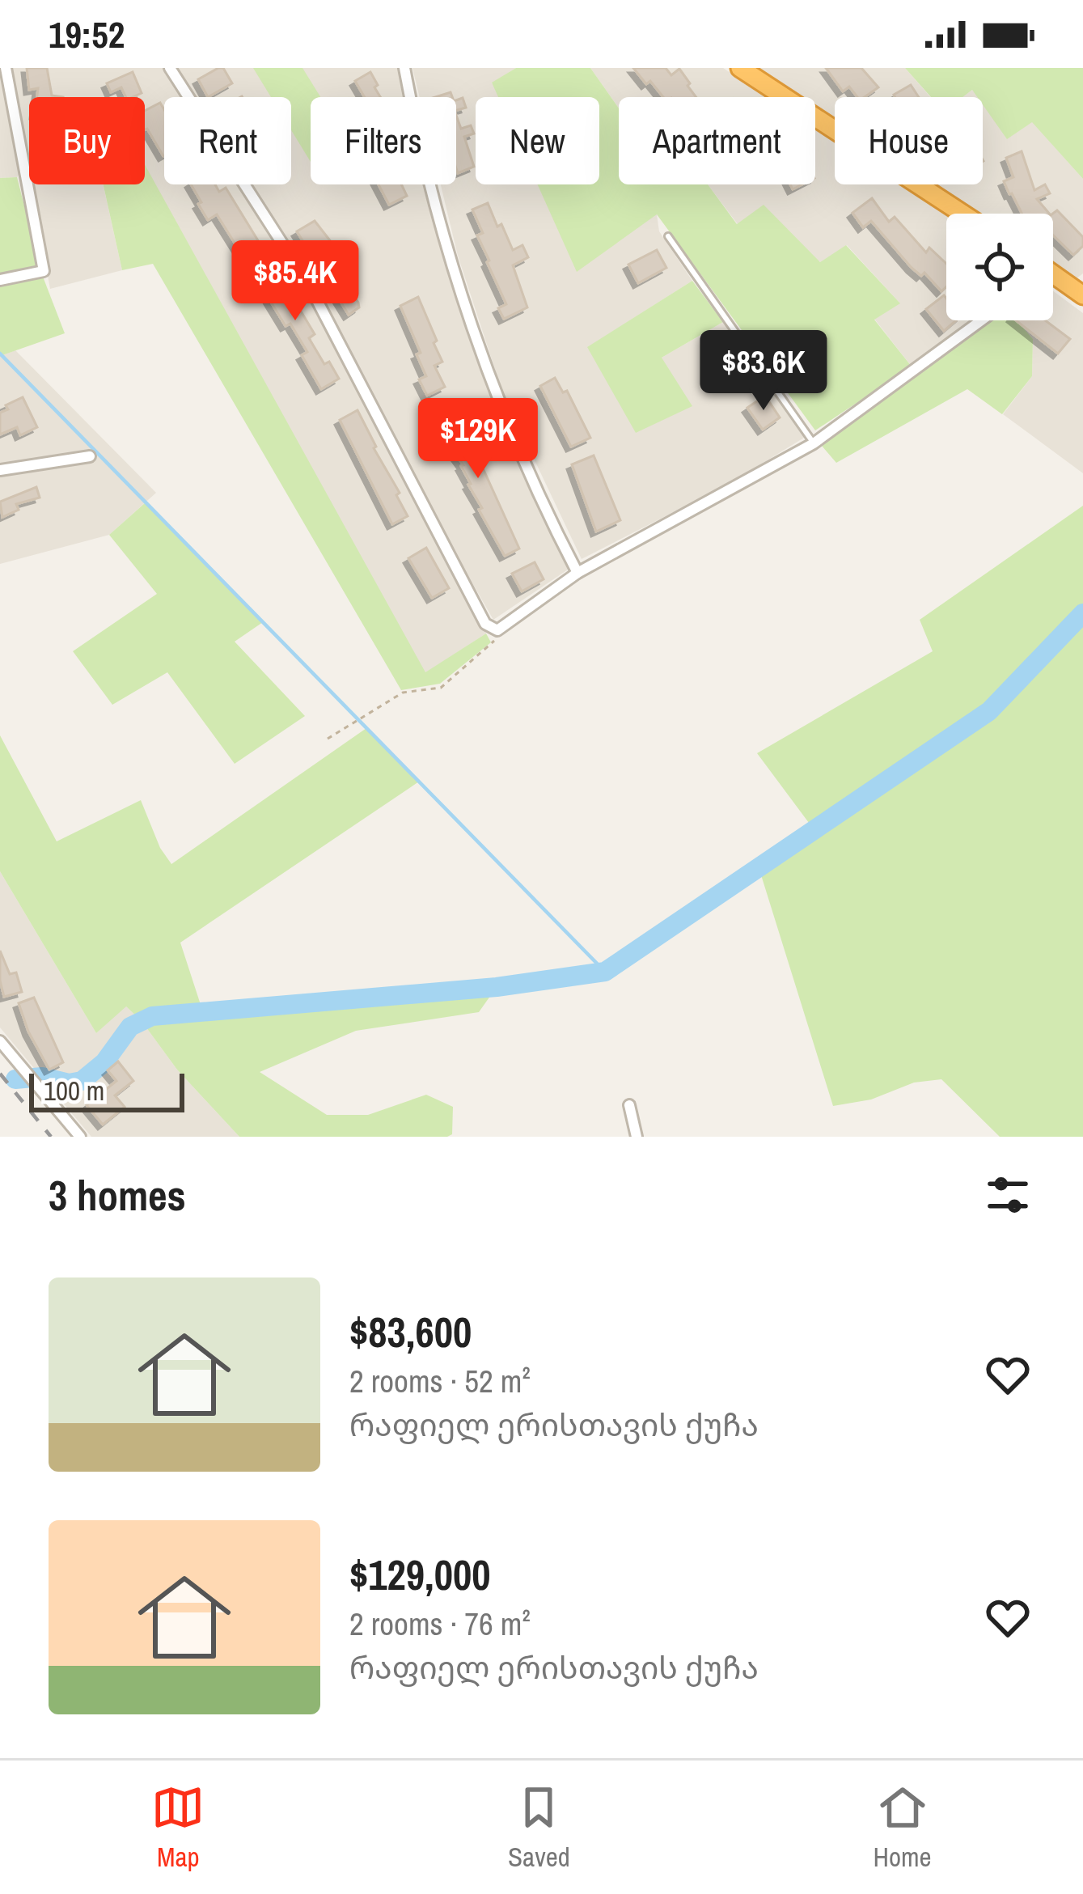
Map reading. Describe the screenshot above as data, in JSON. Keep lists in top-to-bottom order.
{
  "scale_bar": "100 m",
  "page": {
    "status": "19:52",
    "chip": [
      "Buy",
      "Rent",
      "Filters",
      "New",
      "Apartment",
      "House"
    ],
    "price": ["$85.4K", "$83.6K", "$129K"],
    "scale": "100 m",
    "heading": "3 homes",
    "list": [
      {
        "name": "$83,600",
        "note": "2 rooms · 52 m² · რაფიელ ერისთავის ქუჩა"
      },
      {
        "name": "$129,000",
        "note": "2 rooms · 76 m² · რაფიელ ერისთავის ქუჩა"
      }
    ],
    "tabs": ["Map", "Saved", "Home"]
  }
}
